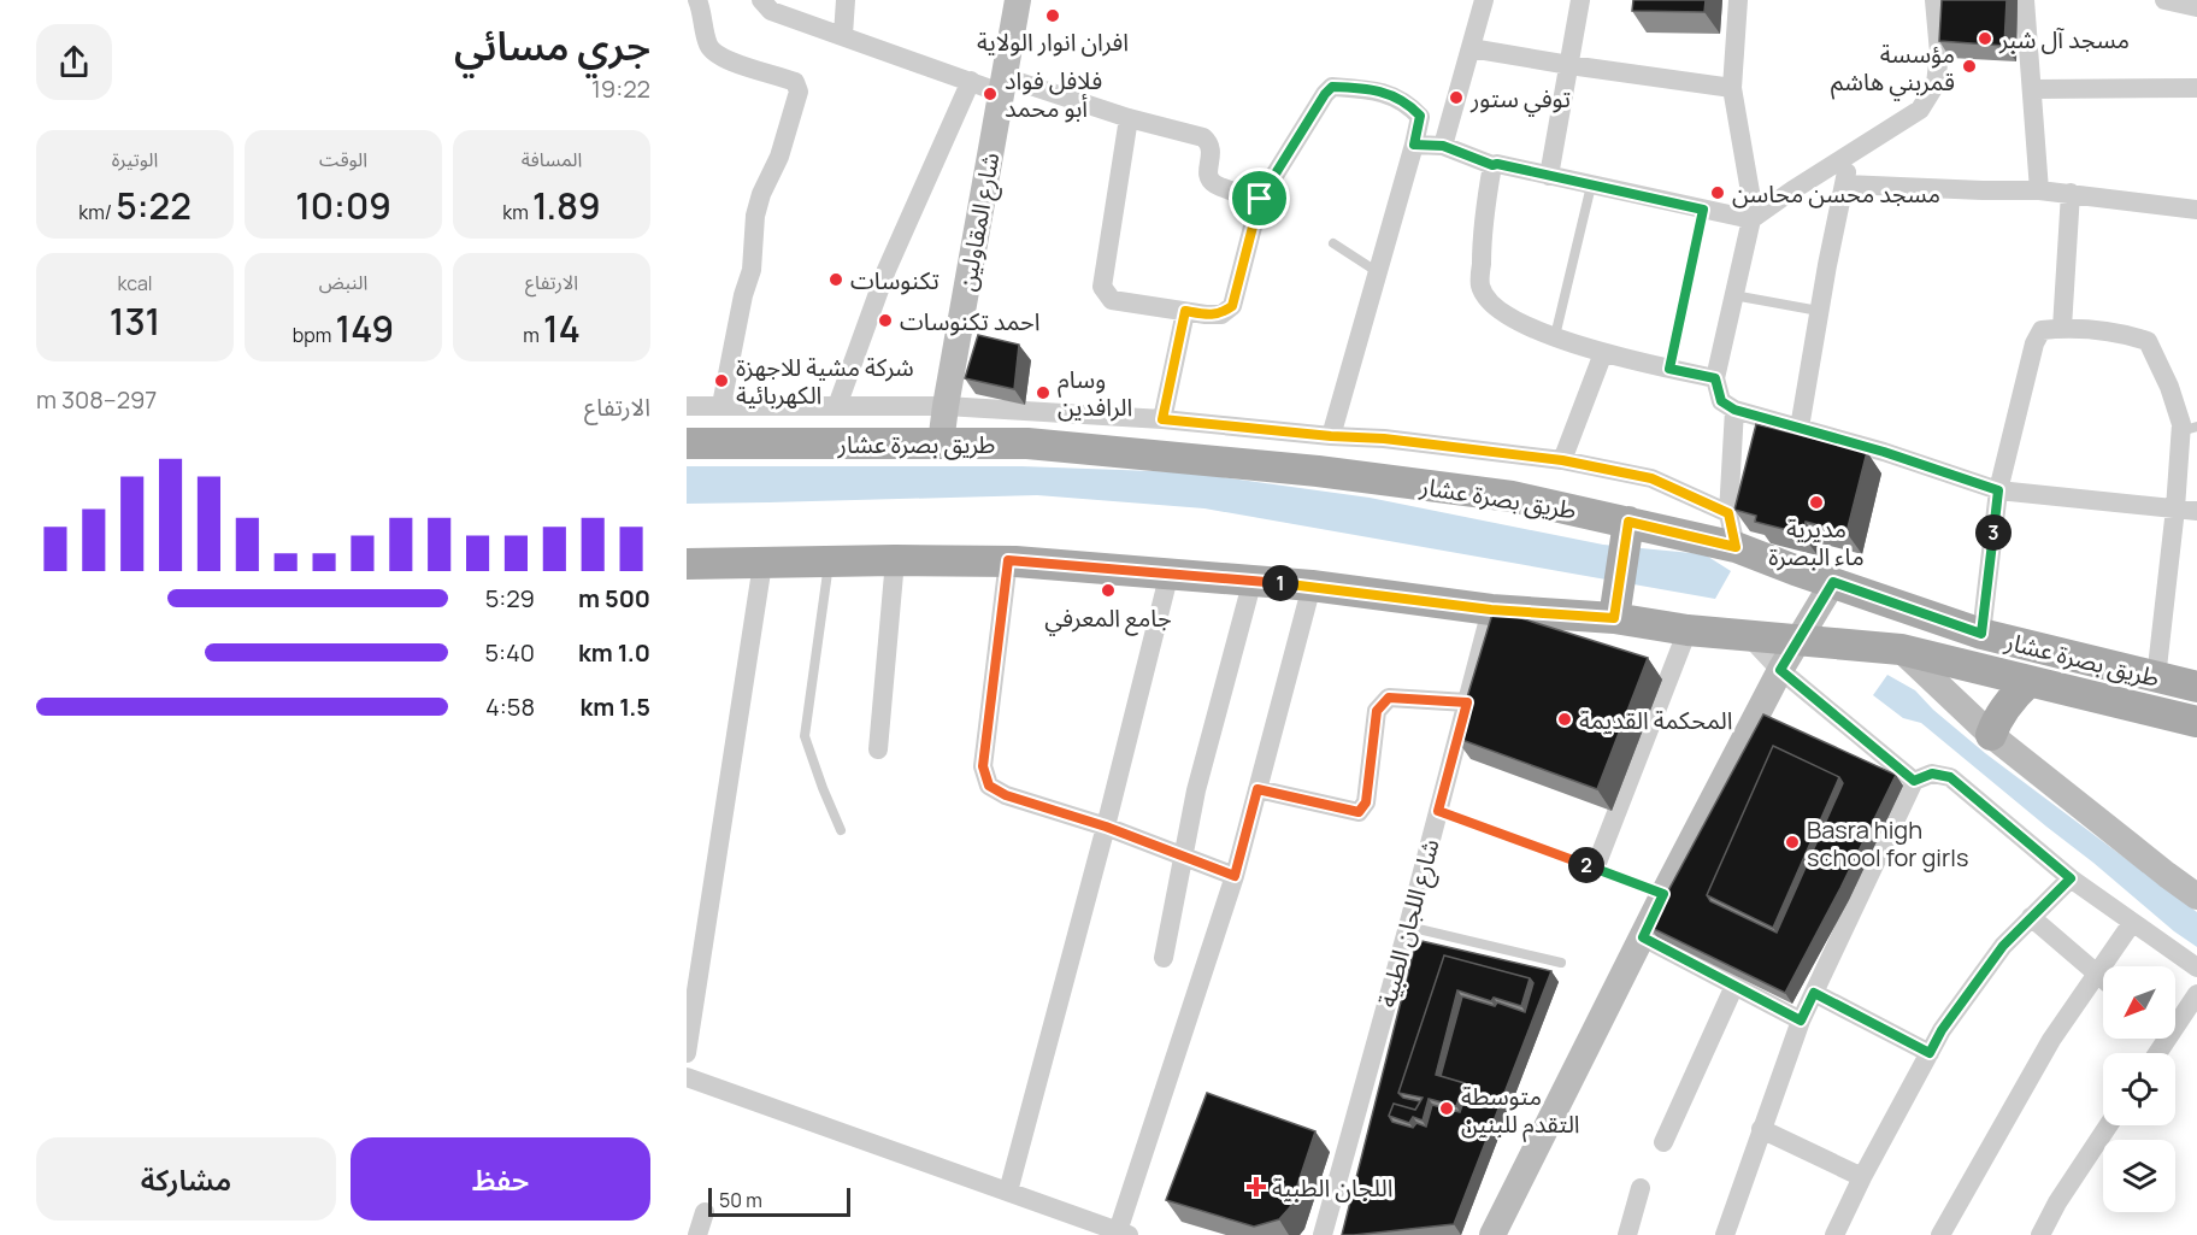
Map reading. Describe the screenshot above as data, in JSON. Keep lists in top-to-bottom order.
{
  "streets": {
    "main road": ["طريق بصرة عشار"],
    "street": ["شارع المقاولين", "شارع اللجان الطبية"]
  },
  "crossings": [
    ["شارع المقاولين", "طريق بصرة عشار"]
  ],
  "places": {
    "other": [
      "افران انوار الولاية",
      "مسجد آل شبر",
      "مؤسسة قمربني هاشم",
      "فلافل فواد أبو محمد",
      "توفي ستور",
      "مسجد محسن محاسن",
      "تكنوسات",
      "احمد تكنوسات",
      "شركة مشية للاجهزة الكهربائية",
      "وسام الرافدين",
      "مديرية ماء البصرة",
      "جامع المعرفي",
      "المحكمة القديمة",
      "Basra high school for girls",
      "متوسطة التقدم للبنين"
    ],
    "health": ["اللجان الطبية"]
  },
  "scale_bar": "50 m",
  "north": "bottom left",
  "page": {
    "heading": ["جري مسائي", "19:22"],
    "stats": [
      ["المسافة", "1.89 km"],
      ["الوقت", "10:09"],
      ["الوتيرة", "5:22 /km"],
      ["الارتفاع", "14 m"],
      ["النبض", "149 bpm"],
      ["kcal", "131"]
    ],
    "chart": ["الارتفاع", "297–308 m"],
    "pins": ["3", "1", "2"],
    "list": [
      {
        "name": "500 m",
        "note": "5:29"
      },
      {
        "name": "1.0 km",
        "note": "5:40"
      },
      {
        "name": "1.5 km",
        "note": "4:58"
      }
    ],
    "buttons": ["حفظ", "مشاركة"],
    "scale": "50 m"
  }
}
